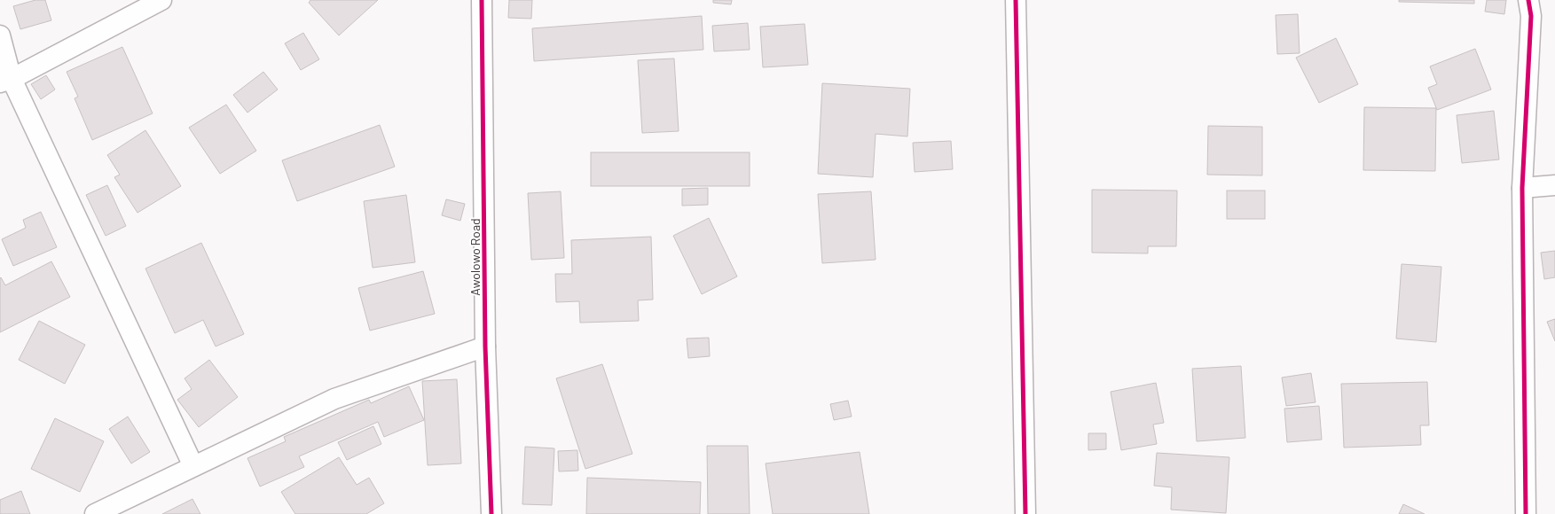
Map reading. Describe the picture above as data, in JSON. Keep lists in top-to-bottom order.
{
  "streets": {
    "street": ["Awolowo Road"]
  }
}
